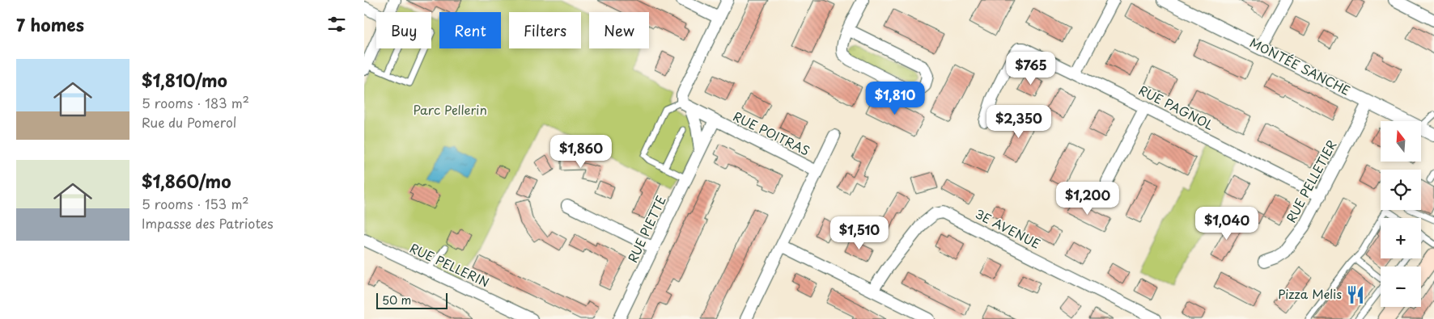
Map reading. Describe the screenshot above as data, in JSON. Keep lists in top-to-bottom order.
{
  "streets": {
    "street": [
      "MONTÉE SANCHE",
      "RUE PAGNOL",
      "RUE POITRAS",
      "RUE PELLETIER",
      "RUE PIETTE",
      "3E AVENUE",
      "RUE PELLERIN"
    ]
  },
  "crossings": [
    ["MONTÉE SANCHE", "RUE PELLETIER"],
    ["RUE PAGNOL", "RUE PELLETIER"],
    ["RUE POITRAS", "RUE PIETTE"]
  ],
  "parks": ["Parc Pellerin"],
  "places": {
    "restaurant": ["Pizza Melis"]
  },
  "scale_bar": "50 m",
  "north": "top",
  "page": {
    "heading": "7 homes",
    "chip": [
      "Buy",
      "Rent",
      "Filters",
      "New"
    ],
    "list": [
      {
        "name": "$1,810/mo",
        "note": "5 rooms · 183 m² · Rue du Pomerol"
      },
      {
        "name": "$1,860/mo",
        "note": "5 rooms · 153 m² · Impasse des Patriotes"
      }
    ],
    "price": [
      "$765",
      "$1,810",
      "$2,350",
      "$1,860",
      "$1,200",
      "$1,040",
      "$1,510"
    ],
    "map_buttons": ["+", "−"],
    "scale": "50 m"
  }
}
